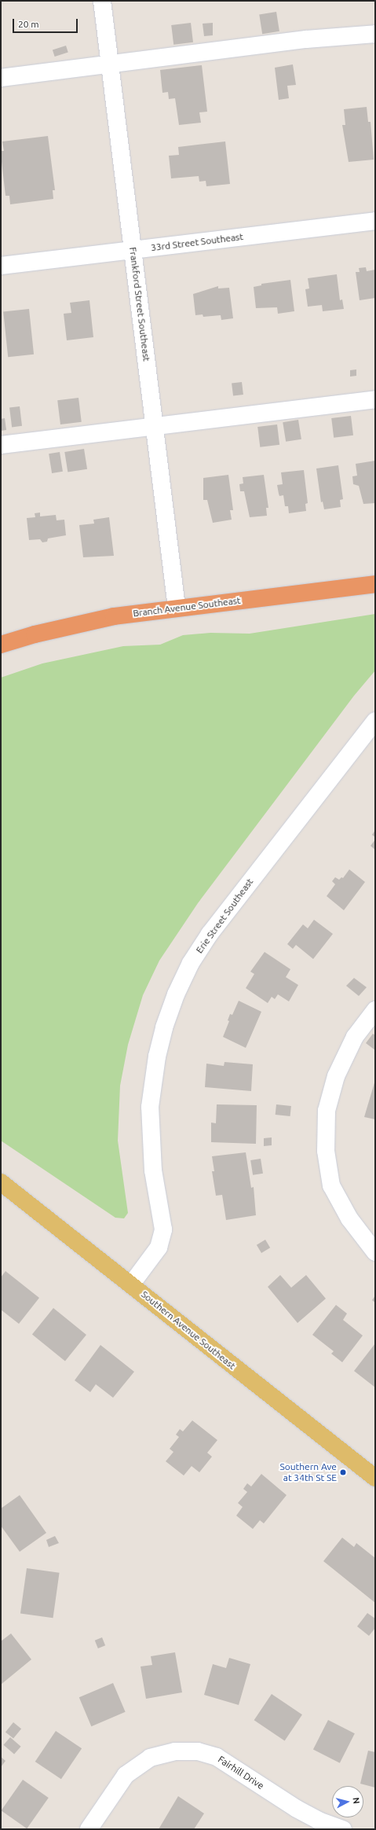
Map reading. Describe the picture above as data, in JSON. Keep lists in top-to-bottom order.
{
  "streets": {
    "highway": ["Branch Avenue Southeast"],
    "main road": ["Southern Avenue Southeast"],
    "street": [
      "33rd Street Southeast",
      "Frankford Street Southeast",
      "Erie Street Southeast",
      "Fairhill Drive"
    ]
  },
  "crossings": [
    ["33rd Street Southeast", "Frankford Street Southeast"],
    ["Frankford Street Southeast", "Branch Avenue Southeast"],
    ["Erie Street Southeast", "Southern Avenue Southeast"]
  ],
  "places": ["Southern Ave at 34th St SE"],
  "scale_bar": "20 m",
  "north": "right"
}
